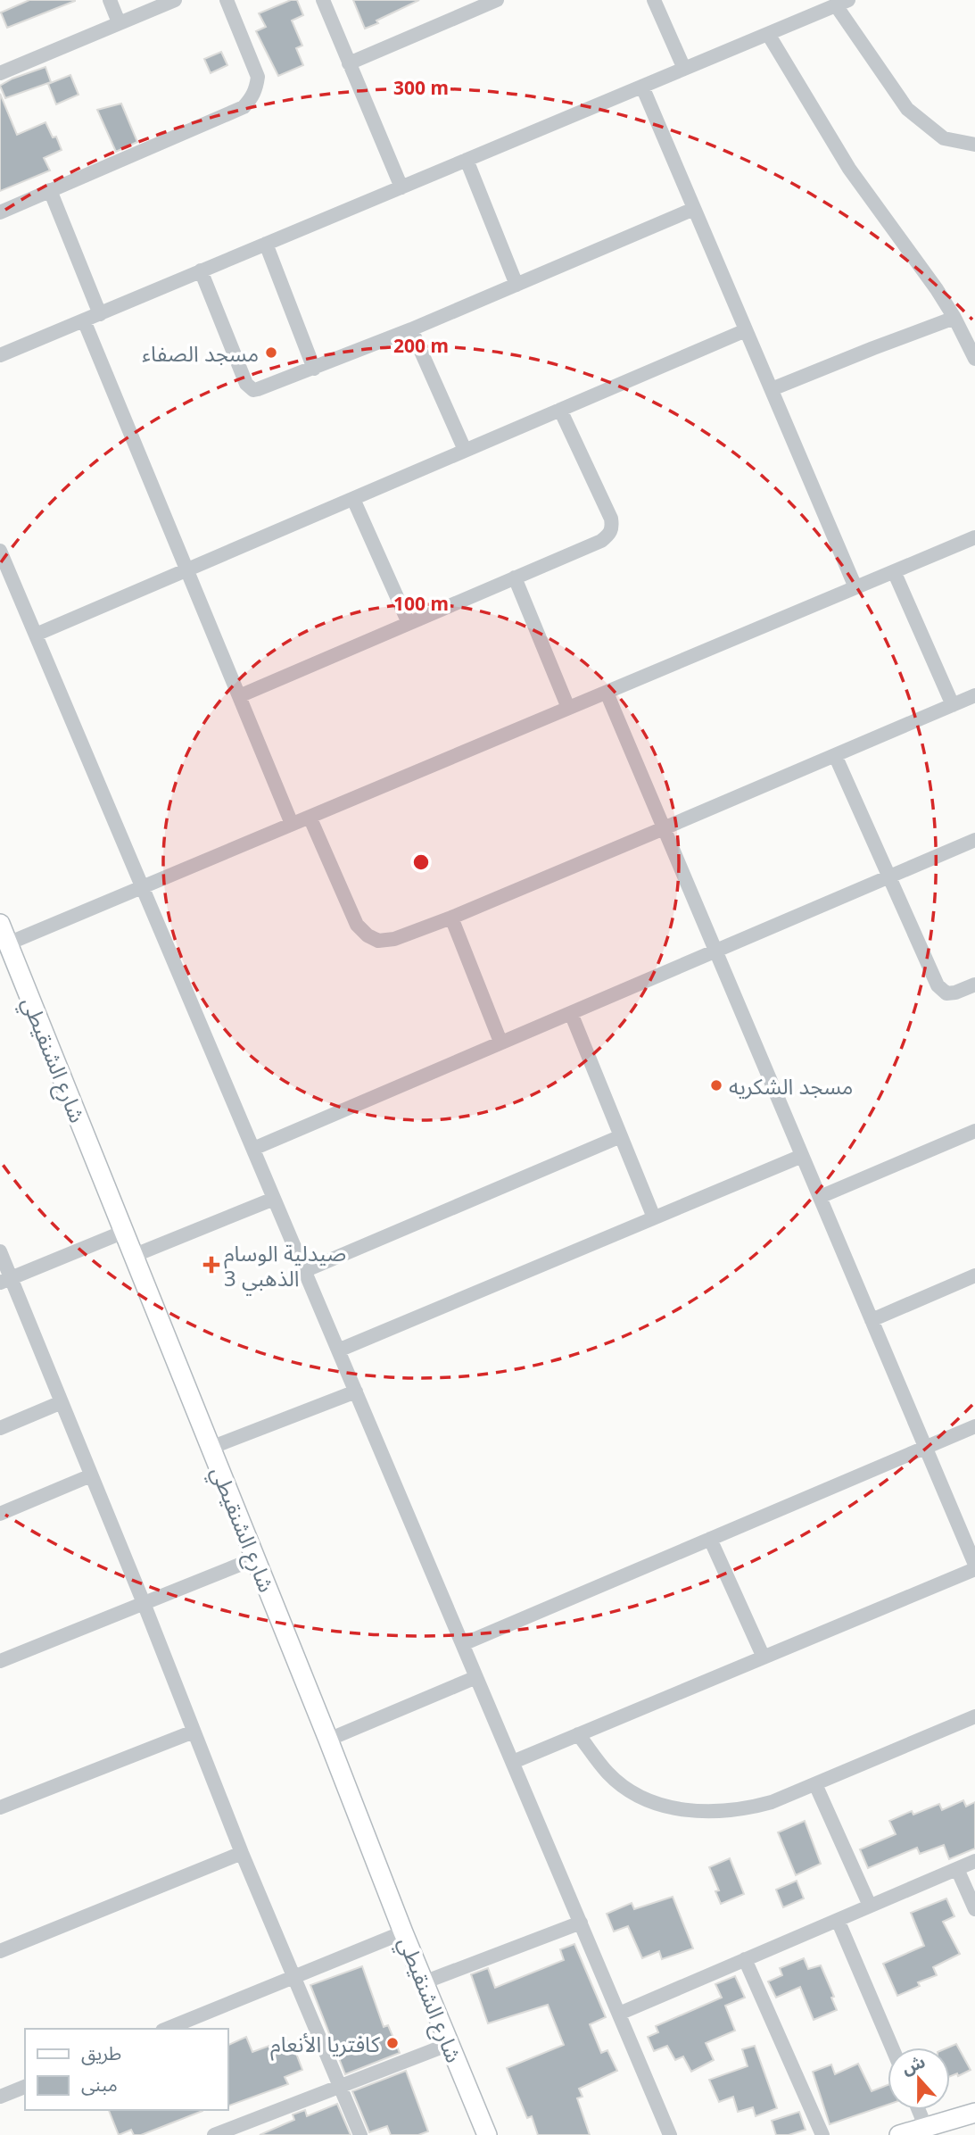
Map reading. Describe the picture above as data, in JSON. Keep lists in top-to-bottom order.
{
  "streets": {
    "street": ["شارع الشنقيطي"]
  },
  "places": {
    "other": ["مسجد الصفاء", "مسجد الشكريه", "كافتريا الأنعام"],
    "health": ["صيدلية الوسام الذهبي 3"]
  },
  "legend": ["طريق", "مبنى"],
  "north": "top",
  "rings": ["300 m", "200 m", "100 m"]
}
